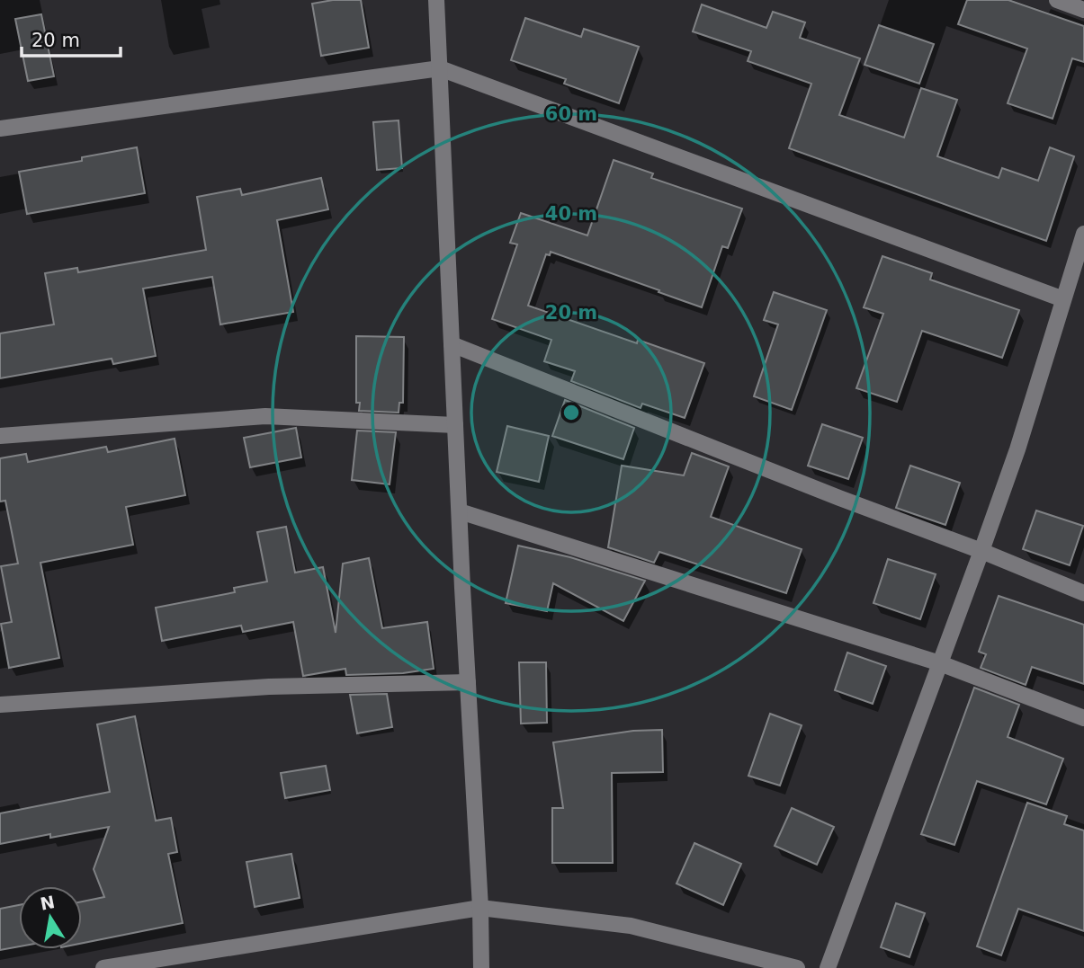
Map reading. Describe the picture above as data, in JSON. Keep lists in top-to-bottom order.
{
  "scale_bar": "20 m",
  "north": "top",
  "rings": ["60 m", "40 m", "20 m"]
}
